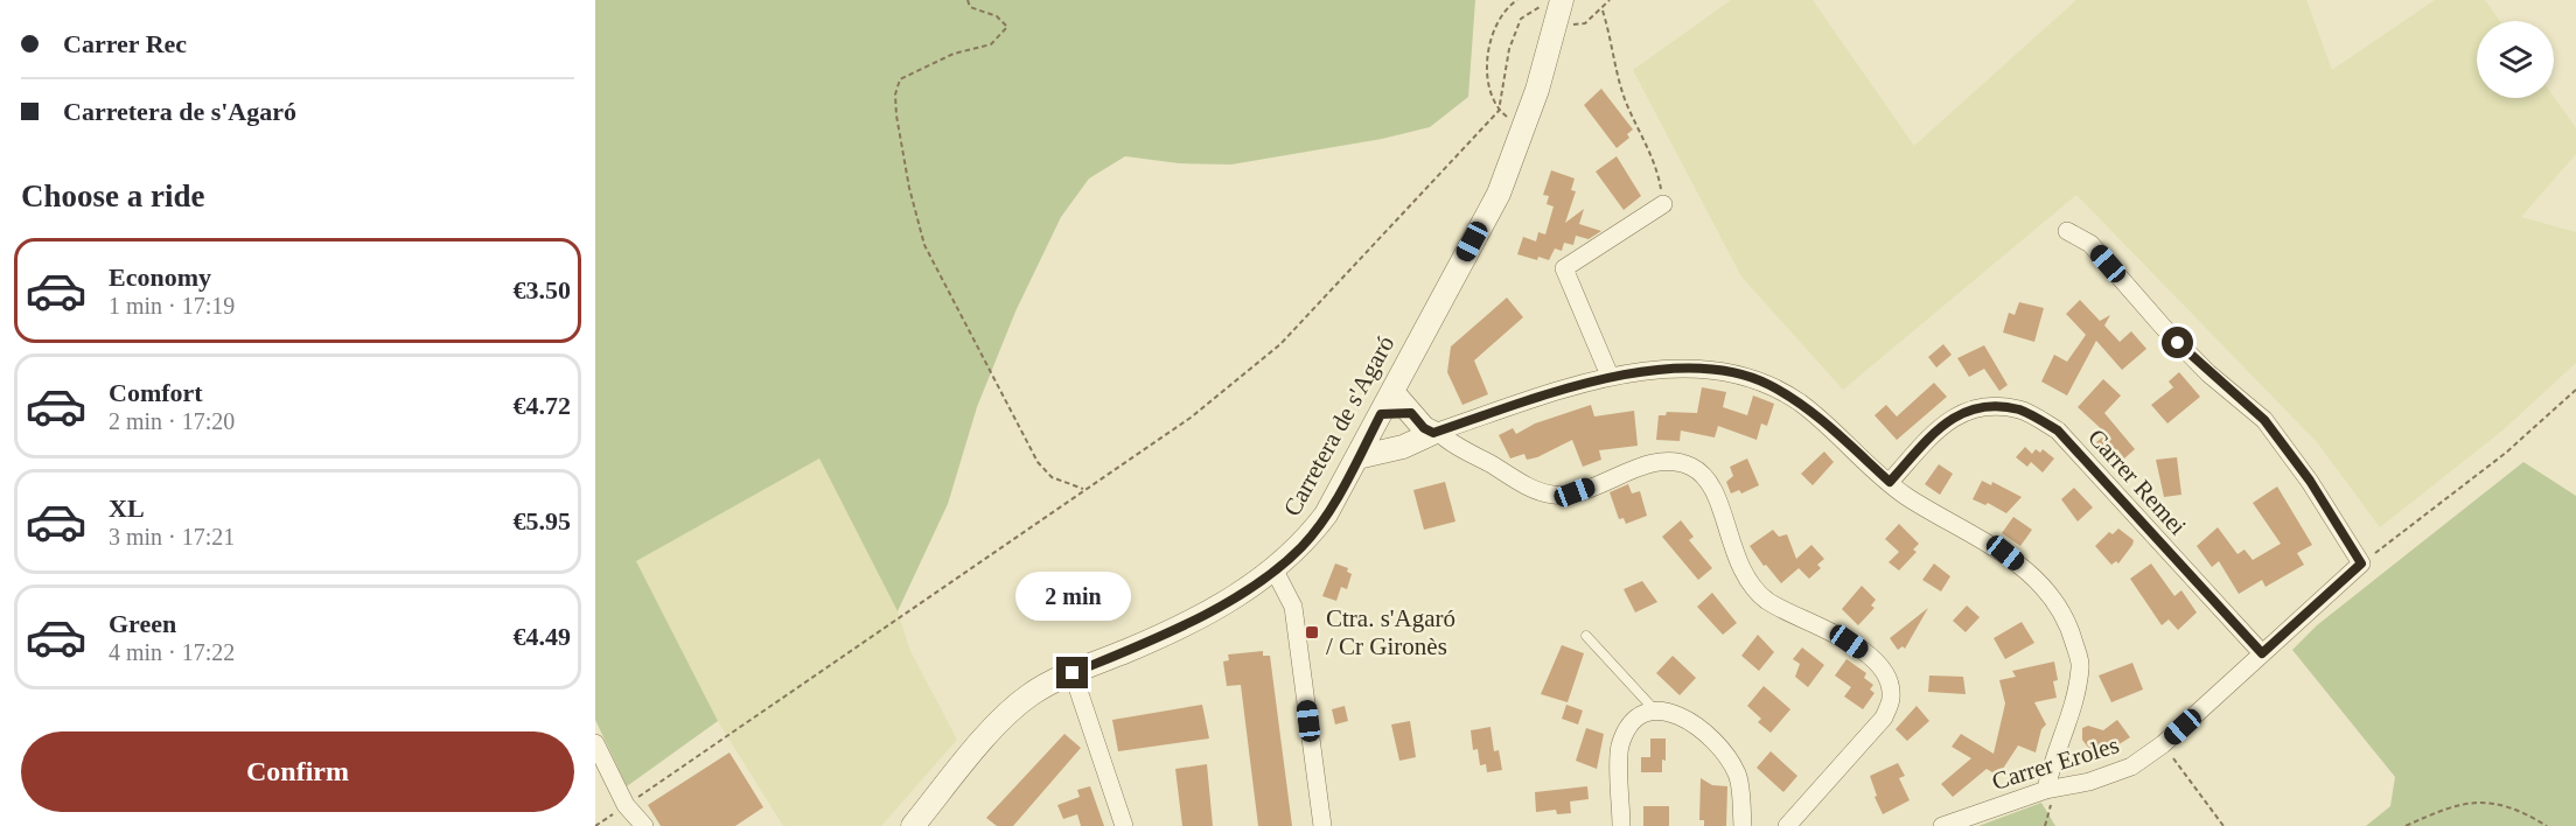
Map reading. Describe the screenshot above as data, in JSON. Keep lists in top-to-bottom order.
{
  "streets": {
    "street": ["Carretera de s'Agaró", "Carrer Remei", "Carrer Eroles"]
  },
  "crossings": [
    ["Carrer Remei", "Carrer Eroles"]
  ],
  "places": {
    "transit": ["Ctra. s'Agaró / Cr Gironès"]
  },
  "page": {
    "banner": ["Carrer Rec", "Carretera de s'Agaró"],
    "heading": "Choose a ride",
    "list": [
      {
        "name": "Economy",
        "note": "1 min · 17:19",
        "value": "€3.50"
      },
      {
        "name": "Comfort",
        "note": "2 min · 17:20",
        "value": "€4.72"
      },
      {
        "name": "XL",
        "note": "3 min · 17:21",
        "value": "€5.95"
      },
      {
        "name": "Green",
        "note": "4 min · 17:22",
        "value": "€4.49"
      }
    ],
    "bubble": "2 min",
    "buttons": "Confirm"
  }
}
